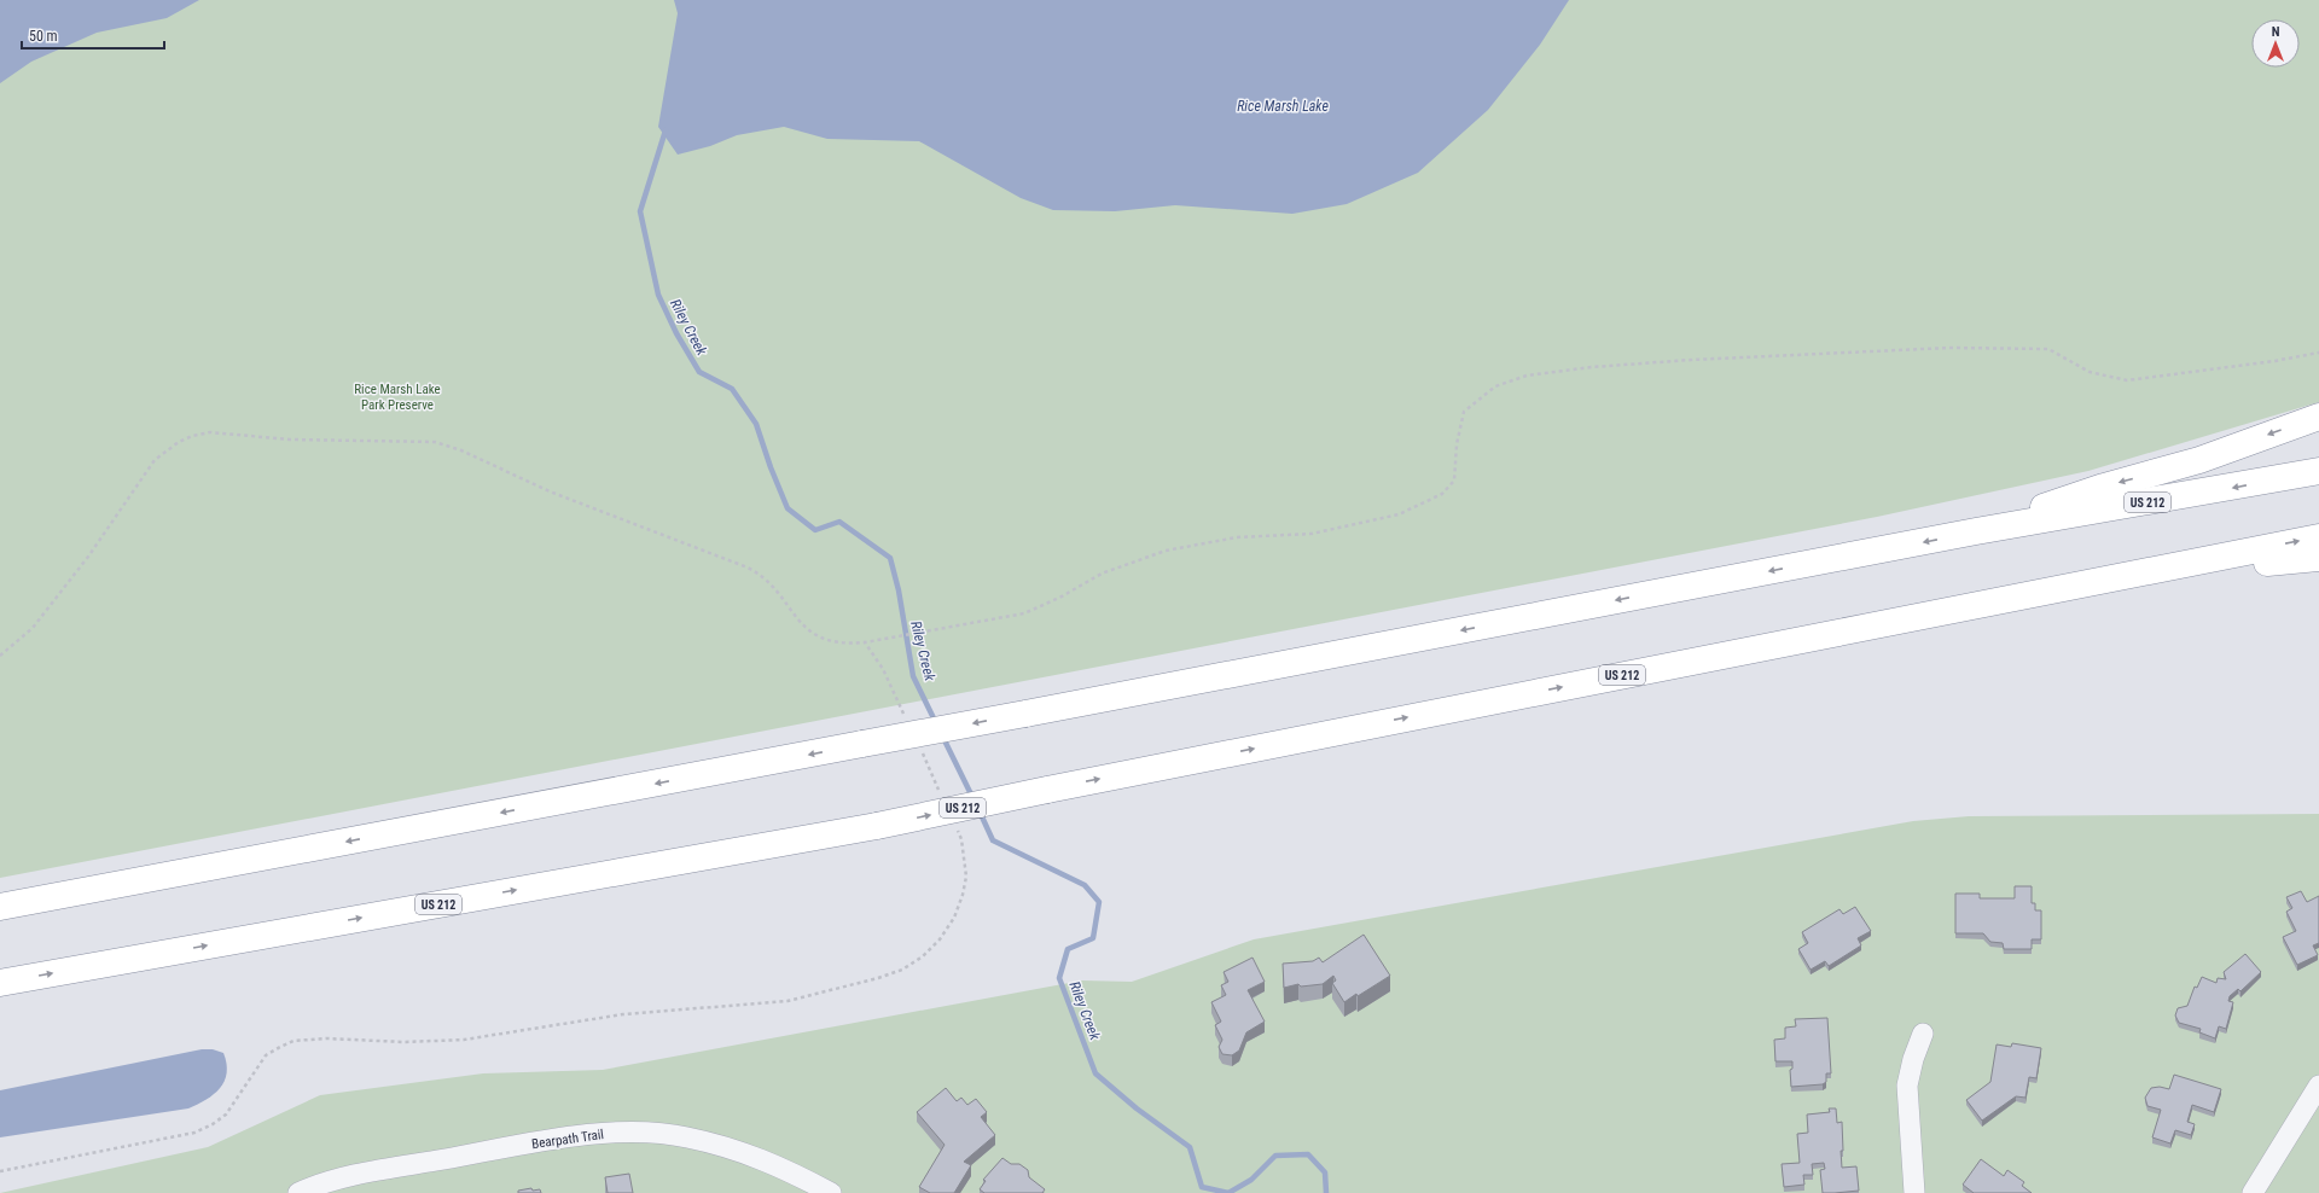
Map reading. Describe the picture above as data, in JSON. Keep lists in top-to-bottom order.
{
  "streets": {
    "highway": ["US 212"],
    "street": ["Bearpath Trail"]
  },
  "water": ["Rice Marsh Lake", "Riley Creek"],
  "parks": ["Rice Marsh Lake Park Preserve"],
  "scale_bar": "50 m",
  "north": "top"
}
